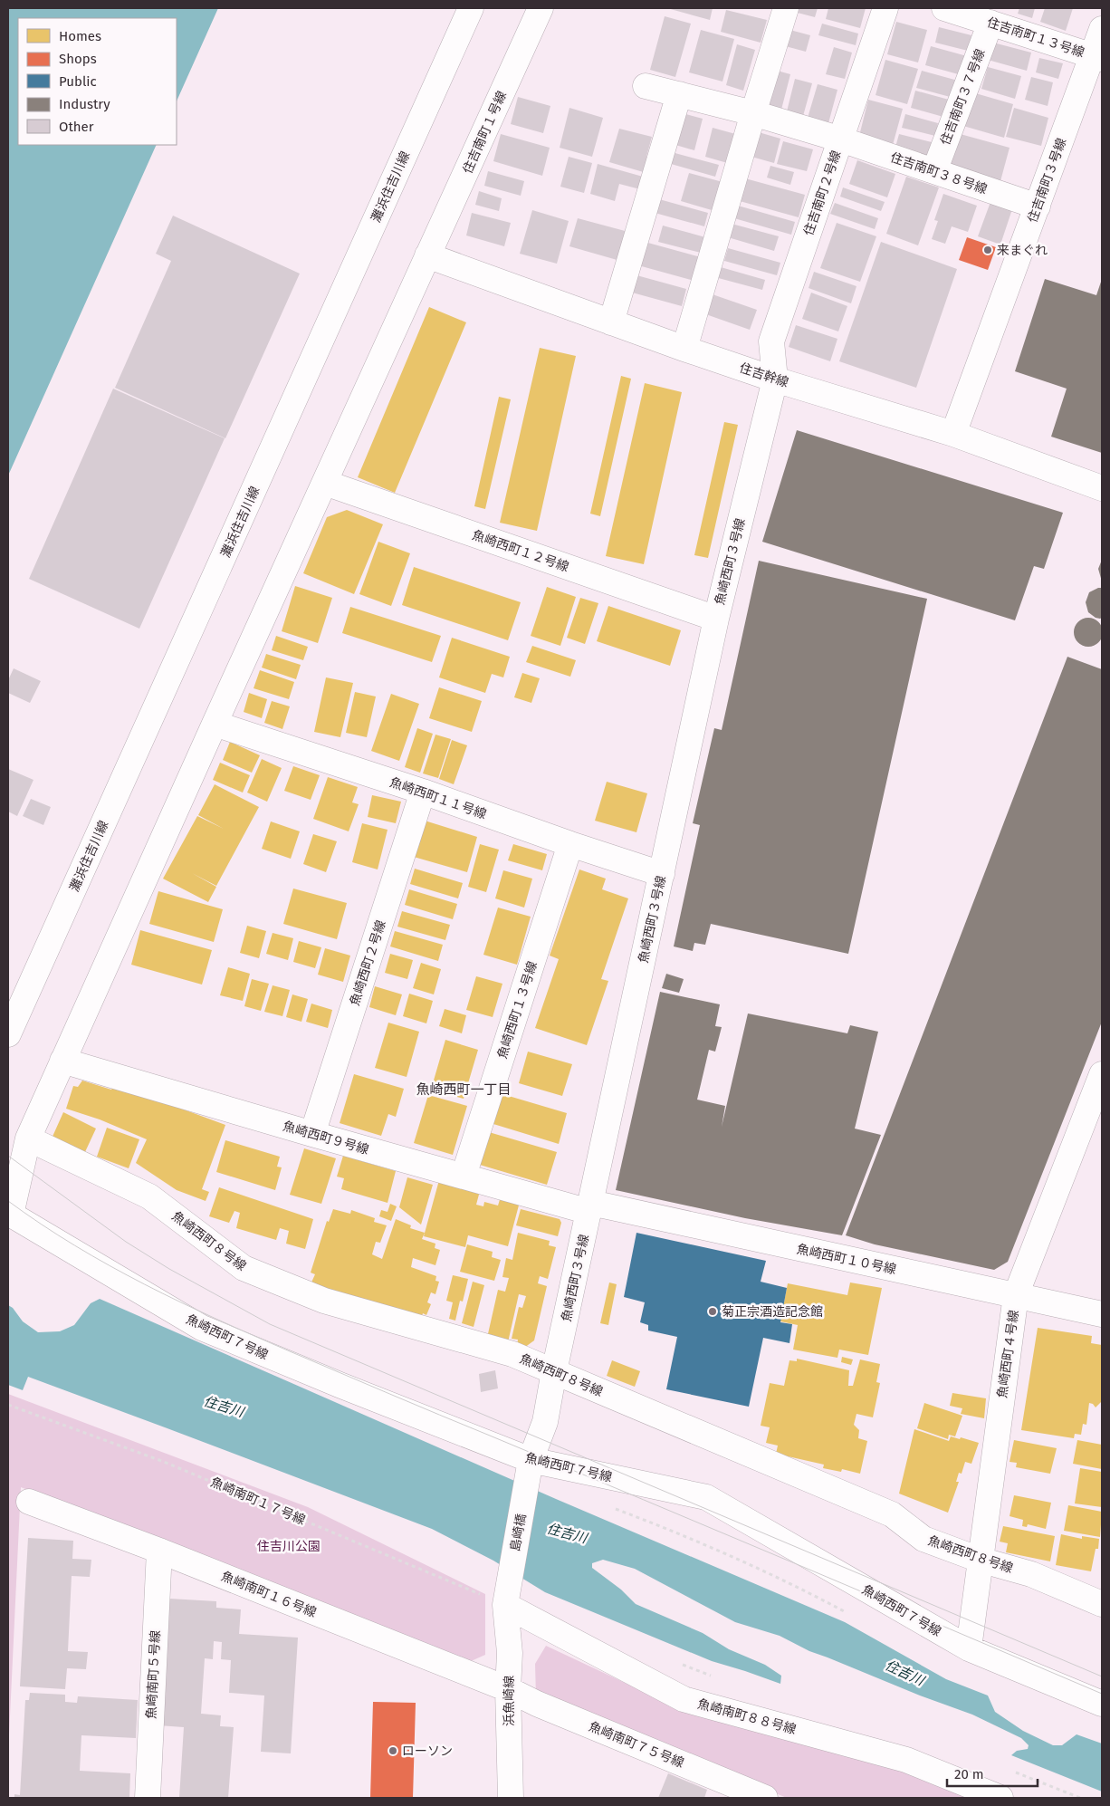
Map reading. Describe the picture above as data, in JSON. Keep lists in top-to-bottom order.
{
  "streets": {
    "street": [
      "住吉南町１３号線",
      "住吉南町３７号線",
      "住吉南町１号線",
      "住吉南町３８号線",
      "住吉南町３号線",
      "灘浜住吉川線",
      "住吉南町２号線",
      "住吉幹線",
      "魚崎西町１２号線",
      "魚崎西町３号線",
      "魚崎西町１１号線",
      "魚崎西町２号線",
      "魚崎西町１３号線",
      "魚崎西町９号線",
      "魚崎西町８号線",
      "魚崎西町１０号線",
      "魚崎西町７号線",
      "魚崎西町４号線",
      "島崎橋",
      "魚崎南町１６号線",
      "魚崎南町５号線",
      "浜魚崎線",
      "魚崎南町８８号線",
      "魚崎南町７５号線"
    ],
    "path": ["魚崎南町１７号線"]
  },
  "crossings": [
    ["住吉南町１３号線", "住吉南町３７号線"],
    ["住吉南町１３号線", "住吉南町３号線"],
    ["住吉南町３７号線", "住吉南町３８号線"],
    ["住吉南町１号線", "住吉幹線"],
    ["住吉南町１号線", "魚崎西町１２号線"],
    ["住吉南町１号線", "魚崎西町１１号線"],
    ["住吉南町１号線", "魚崎西町９号線"],
    ["住吉南町１号線", "魚崎西町８号線"],
    ["住吉南町１号線", "魚崎西町７号線"],
    ["住吉南町３８号線", "住吉南町３号線"],
    ["住吉南町３８号線", "住吉南町２号線"],
    ["住吉南町３号線", "住吉幹線"],
    ["住吉南町２号線", "住吉幹線"],
    ["住吉南町２号線", "魚崎西町３号線"],
    ["住吉幹線", "魚崎西町３号線"],
    ["魚崎西町１２号線", "魚崎西町３号線"],
    ["魚崎西町３号線", "魚崎西町１１号線"],
    ["魚崎西町３号線", "魚崎西町９号線"],
    ["魚崎西町３号線", "魚崎西町８号線"],
    ["魚崎西町３号線", "魚崎西町１０号線"],
    ["魚崎西町３号線", "魚崎西町７号線"],
    ["魚崎西町３号線", "島崎橋"],
    ["魚崎西町１１号線", "魚崎西町２号線"],
    ["魚崎西町１１号線", "魚崎西町１３号線"],
    ["魚崎西町２号線", "魚崎西町９号線"],
    ["魚崎西町１３号線", "魚崎西町９号線"],
    ["魚崎西町９号線", "魚崎西町１０号線"],
    ["魚崎西町８号線", "魚崎西町４号線"],
    ["魚崎西町１０号線", "魚崎西町４号線"],
    ["魚崎西町７号線", "魚崎西町４号線"],
    ["魚崎西町７号線", "島崎橋"],
    ["魚崎南町１７号線", "島崎橋"],
    ["魚崎南町１７号線", "浜魚崎線"],
    ["魚崎南町１７号線", "魚崎南町８８号線"],
    ["島崎橋", "浜魚崎線"],
    ["島崎橋", "魚崎南町８８号線"],
    ["魚崎南町１６号線", "魚崎南町５号線"],
    ["魚崎南町１６号線", "浜魚崎線"],
    ["魚崎南町１６号線", "魚崎南町７５号線"],
    ["浜魚崎線", "魚崎南町８８号線"],
    ["浜魚崎線", "魚崎南町７５号線"]
  ],
  "districts": ["魚崎西町一丁目"],
  "water": ["住吉川"],
  "parks": ["住吉川公園"],
  "places": ["来まぐれ", "菊正宗酒造記念館", "ローソン"],
  "legend": [
    "Homes",
    "Shops",
    "Public",
    "Industry",
    "Other"
  ],
  "scale_bar": "20 m"
}
